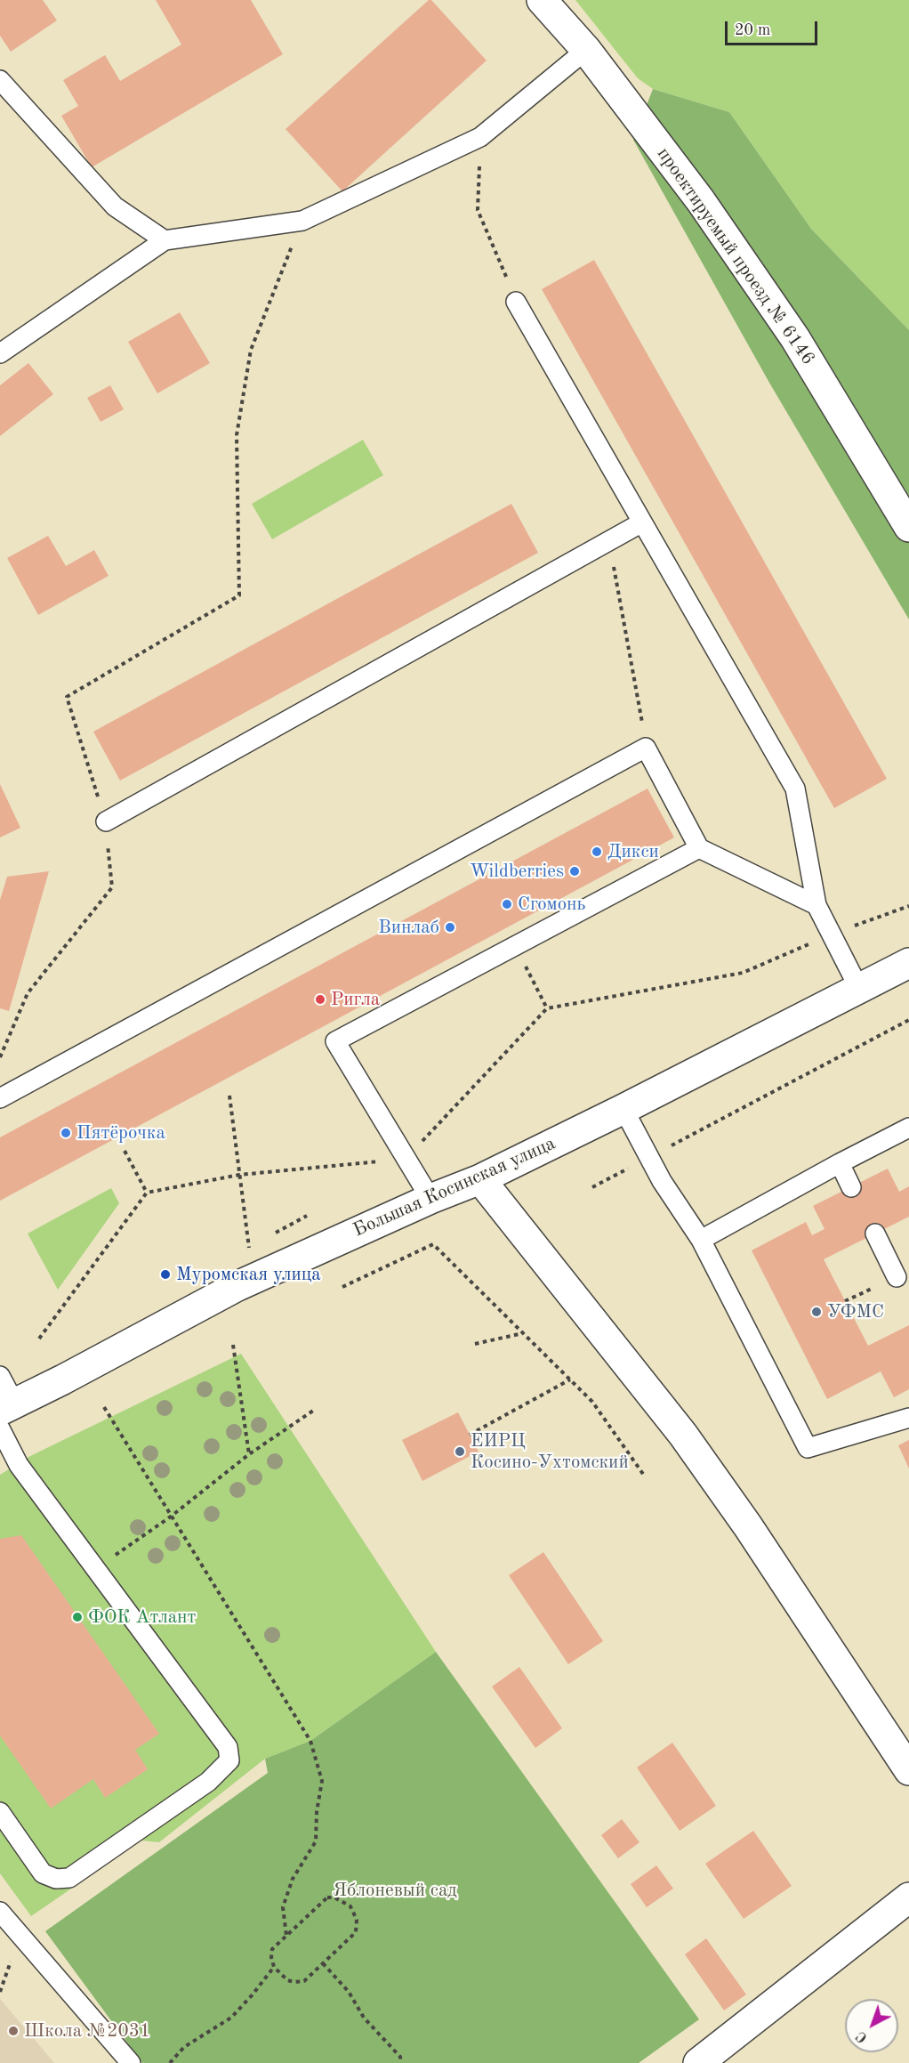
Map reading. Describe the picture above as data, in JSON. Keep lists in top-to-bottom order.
{
  "streets": {
    "street": ["проектируемый проезд № 6146", "Большая Косинская улица"]
  },
  "parks": ["Яблоневый сад"],
  "places": [
    "Дикси",
    "Wildberries",
    "Сгомонь",
    "Винлаб",
    "Ригла",
    "Пятёрочка",
    "Муромская улица",
    "УФМС",
    "ЕИРЦ Косино-Ухтомский",
    "ФОК Атлант",
    "Школа №2031"
  ],
  "scale_bar": "20 m",
  "north": "bottom left"
}
